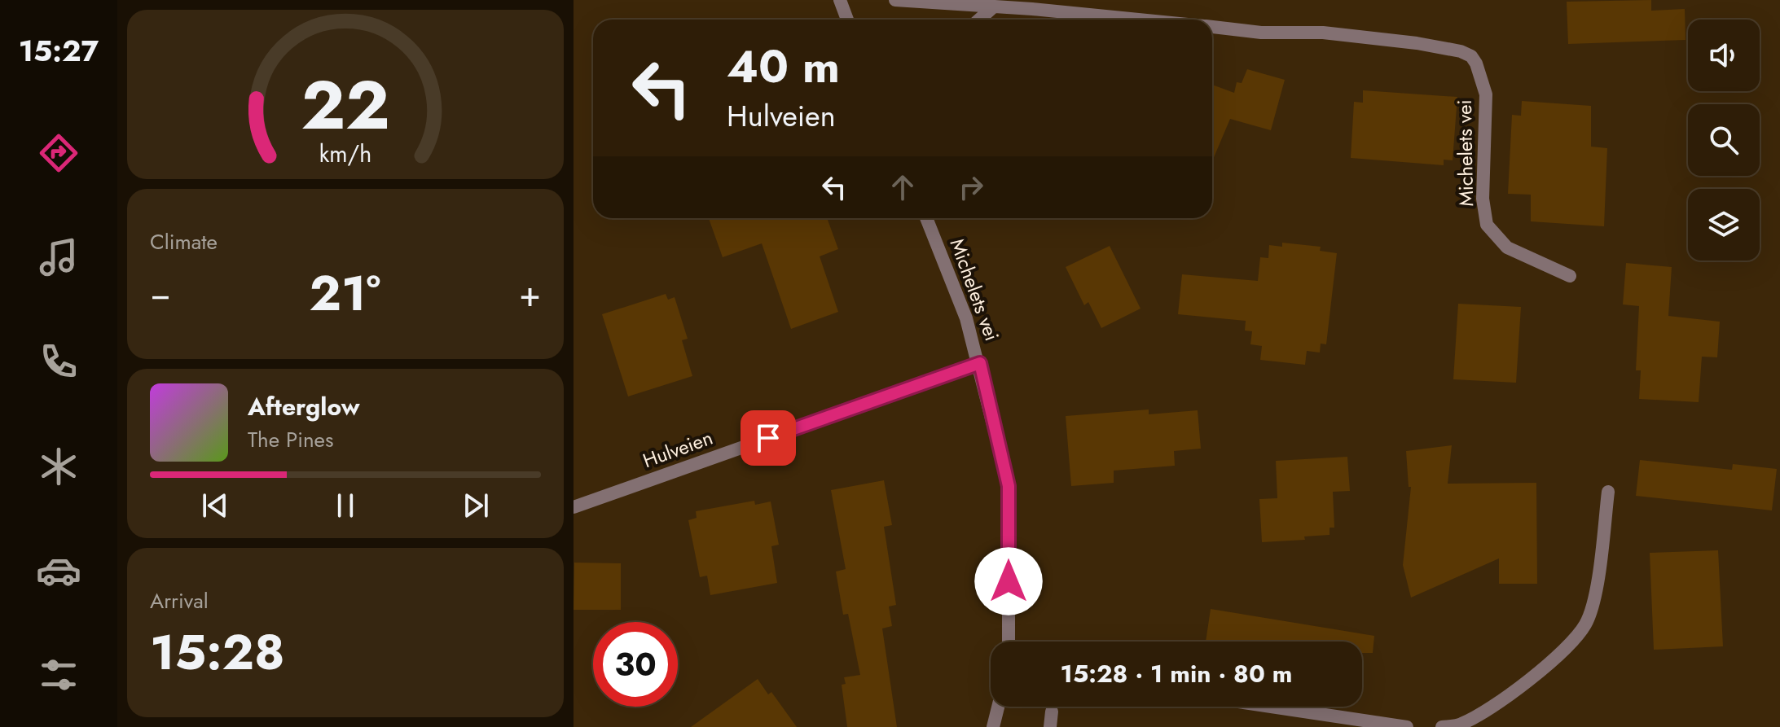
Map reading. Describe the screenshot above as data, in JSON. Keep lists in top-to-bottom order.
{
  "streets": {
    "street": ["Michelets vei", "Hulveien"]
  },
  "crossings": [
    ["Michelets vei", "Hulveien"]
  ],
  "page": {
    "tabs": "15:27",
    "turn": ["40 m", "Hulveien"],
    "tile": [
      "Climate",
      ["Arrival", "15:28"]
    ],
    "heat": ["−", "21°", "+"],
    "song": ["Afterglow", "The Pines"],
    "limit": "30",
    "trip": "15:28 · 1 min · 80 m",
    "gauge": ["22", "km/h"]
  }
}
